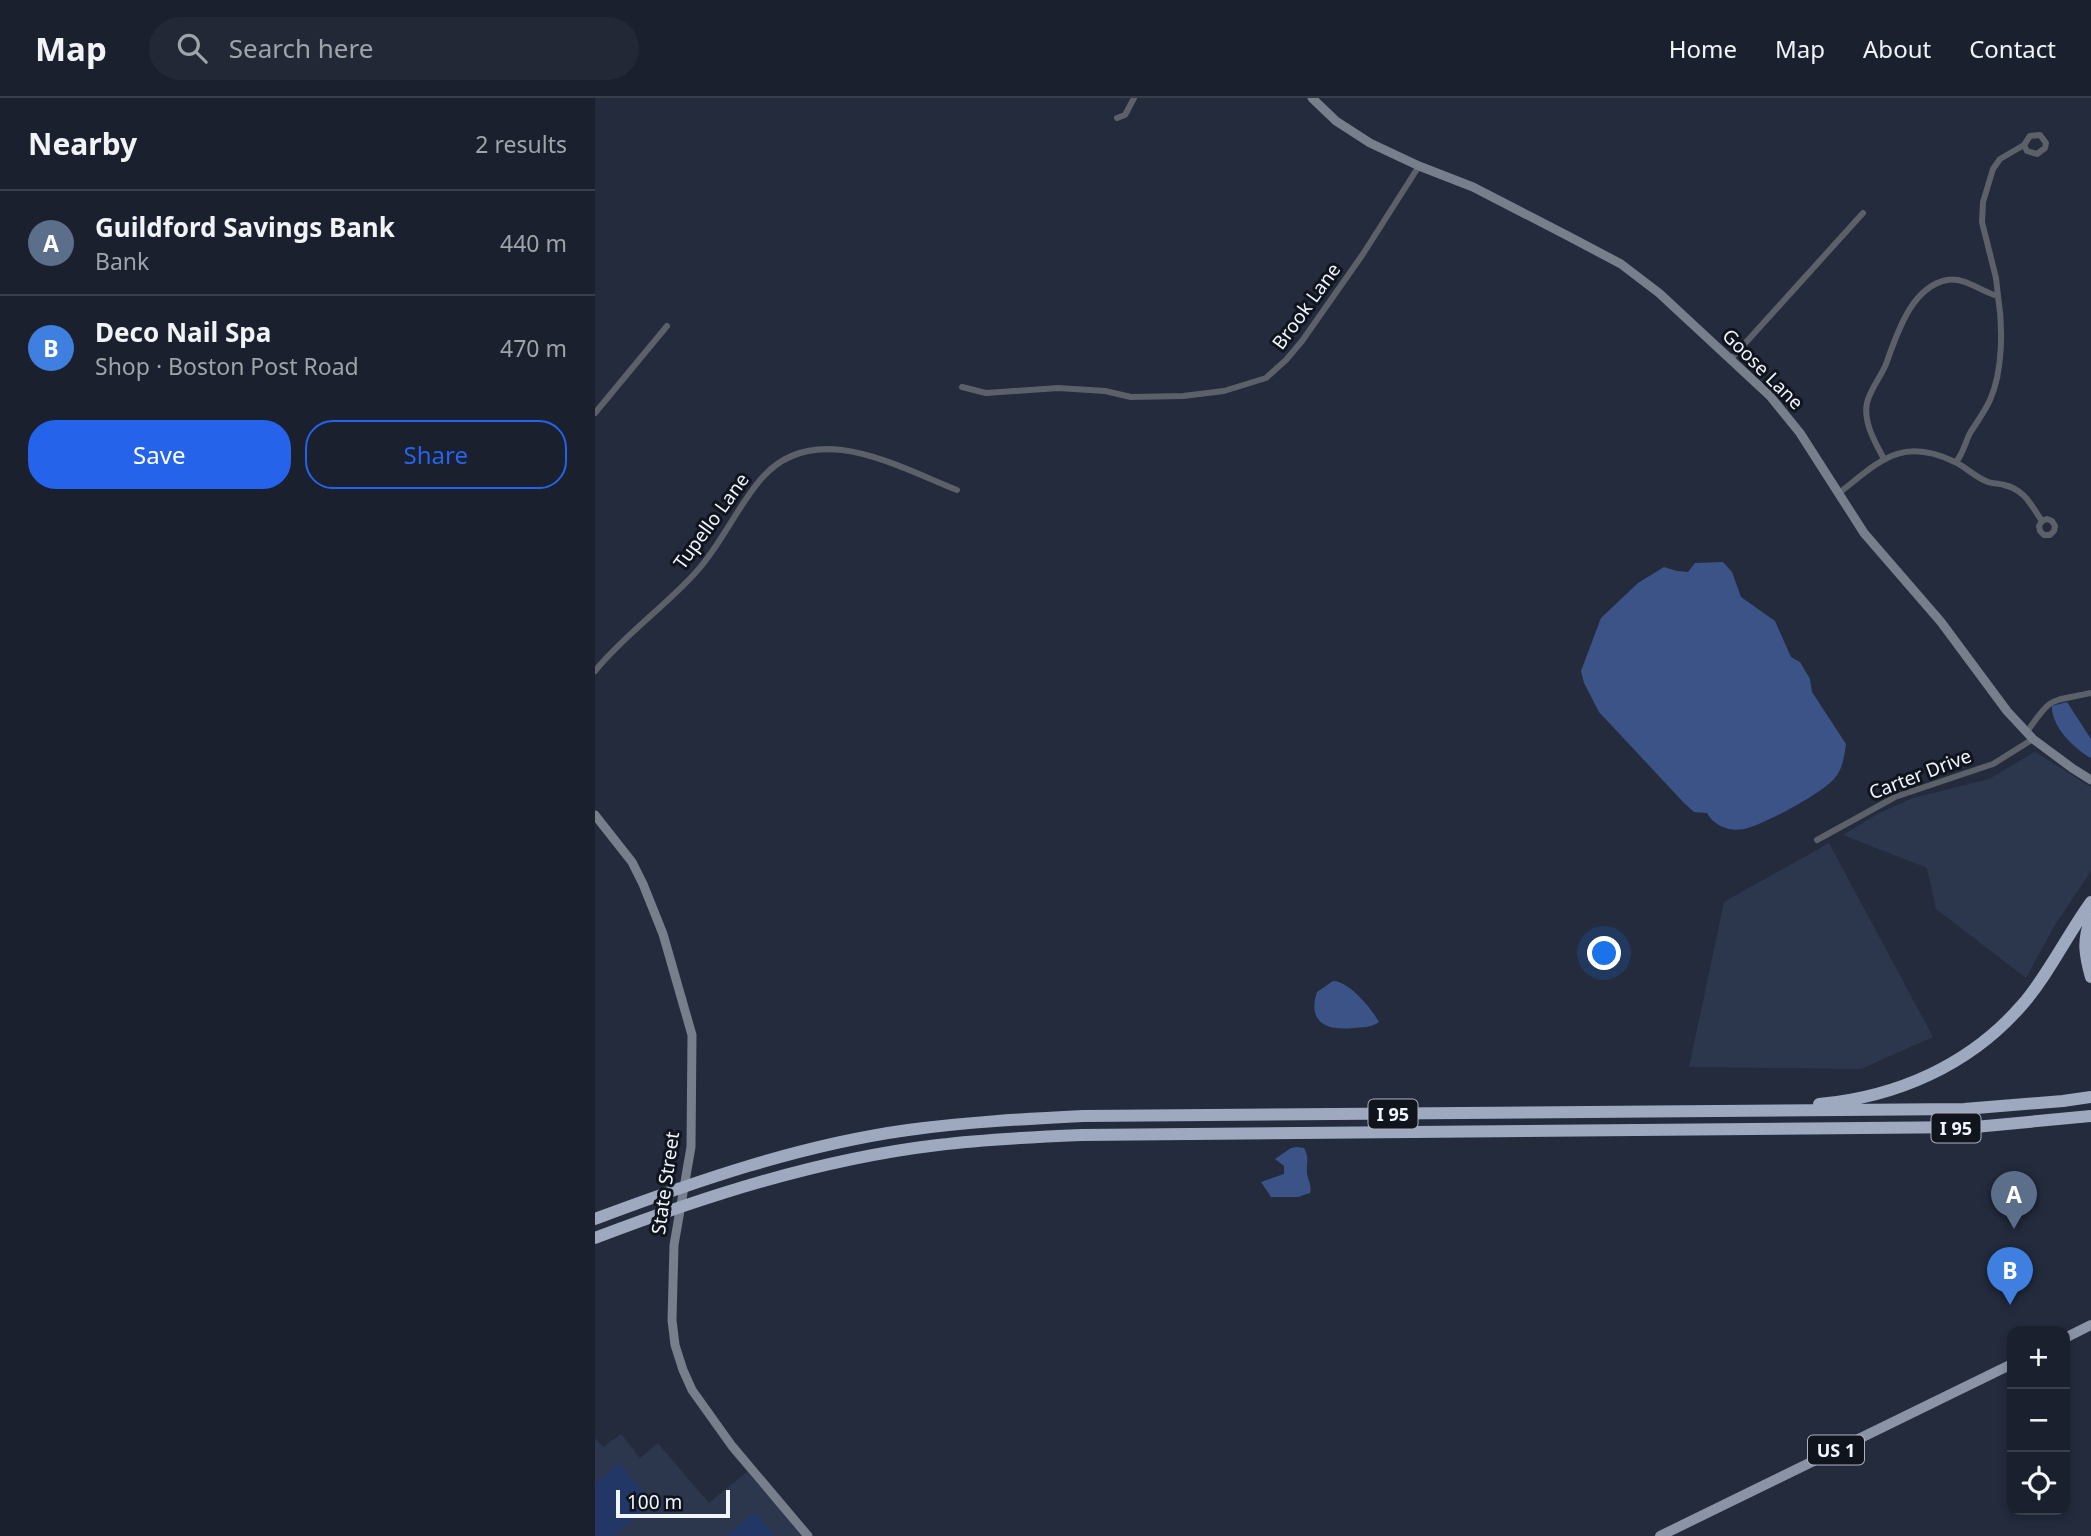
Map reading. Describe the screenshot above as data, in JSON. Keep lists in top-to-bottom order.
{
  "streets": {
    "highway": ["I 95"],
    "main road": ["US 1"],
    "street": [
      "Brook Lane",
      "Goose Lane",
      "Tupello Lane",
      "Carter Drive",
      "State Street"
    ]
  },
  "crossings": [
    ["Brook Lane", "Goose Lane"],
    ["Goose Lane", "Carter Drive"]
  ],
  "scale_bar": "100 m",
  "page": {
    "header": "Map",
    "search": "Search here",
    "nav": [
      "Home",
      "Map",
      "About",
      "Contact"
    ],
    "heading": ["Nearby", "2 results"],
    "list": [
      {
        "mark": "A",
        "name": "Guildford Savings Bank",
        "note": "Bank",
        "value": "440 m"
      },
      {
        "mark": "B",
        "name": "Deco Nail Spa",
        "note": "Shop · Boston Post Road",
        "value": "470 m"
      }
    ],
    "buttons": ["Save", "Share"],
    "pins": ["A", "B"],
    "map_buttons": ["+", "−"],
    "scale": "100 m"
  }
}
